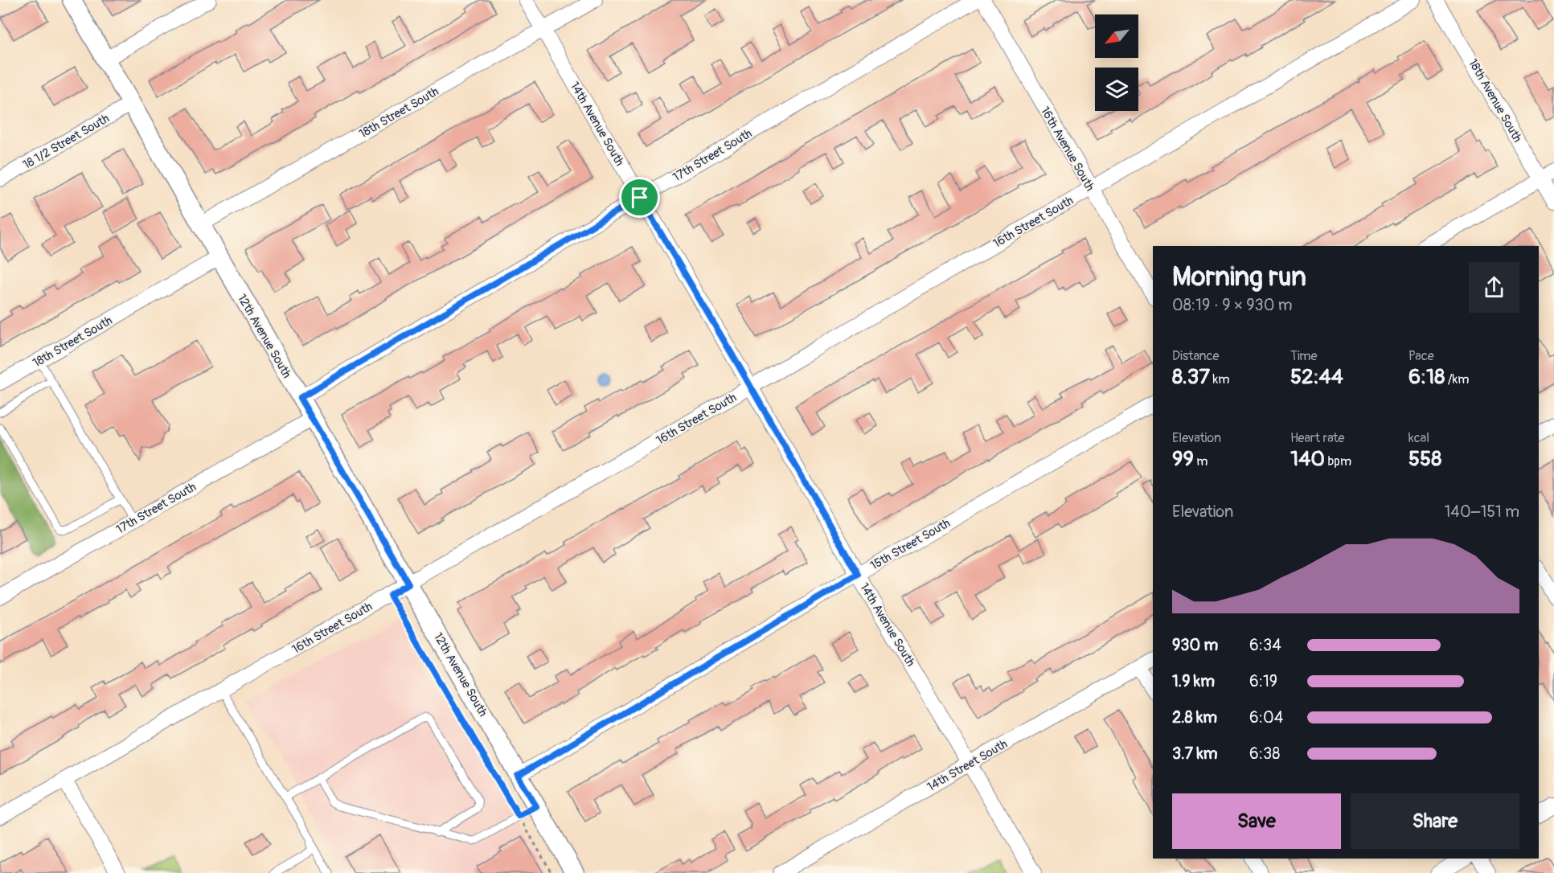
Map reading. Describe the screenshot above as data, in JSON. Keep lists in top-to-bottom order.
{
  "streets": {
    "street": [
      "18th Avenue South",
      "18th Street South",
      "14th Avenue South",
      "18 1/2 Street South",
      "16th Avenue South",
      "17th Street South",
      "16th Street South",
      "12th Avenue South",
      "15th Street South",
      "14th Street South"
    ]
  },
  "crossings": [
    ["18th Street South", "14th Avenue South"],
    ["18th Street South", "12th Avenue South"],
    ["14th Avenue South", "17th Street South"],
    ["14th Avenue South", "16th Street South"],
    ["14th Avenue South", "15th Street South"],
    ["14th Avenue South", "14th Street South"],
    ["18 1/2 Street South", "12th Avenue South"],
    ["16th Avenue South", "16th Street South"],
    ["17th Street South", "12th Avenue South"],
    ["16th Street South", "12th Avenue South"],
    ["12th Avenue South", "15th Street South"]
  ],
  "north": "bottom left",
  "page": {
    "heading": ["Morning run", "08:19 · 9 × 930 m"],
    "stats": [
      ["Distance", "8.37 km"],
      ["Time", "52:44"],
      ["Pace", "6:18 /km"],
      ["Elevation", "99 m"],
      ["Heart rate", "140 bpm"],
      ["kcal", "558"]
    ],
    "chart": ["Elevation", "140–151 m"],
    "list": [
      {
        "name": "930 m",
        "note": "6:34"
      },
      {
        "name": "1.9 km",
        "note": "6:19"
      },
      {
        "name": "2.8 km",
        "note": "6:04"
      },
      {
        "name": "3.7 km",
        "note": "6:38"
      }
    ],
    "buttons": ["Save", "Share"]
  }
}
